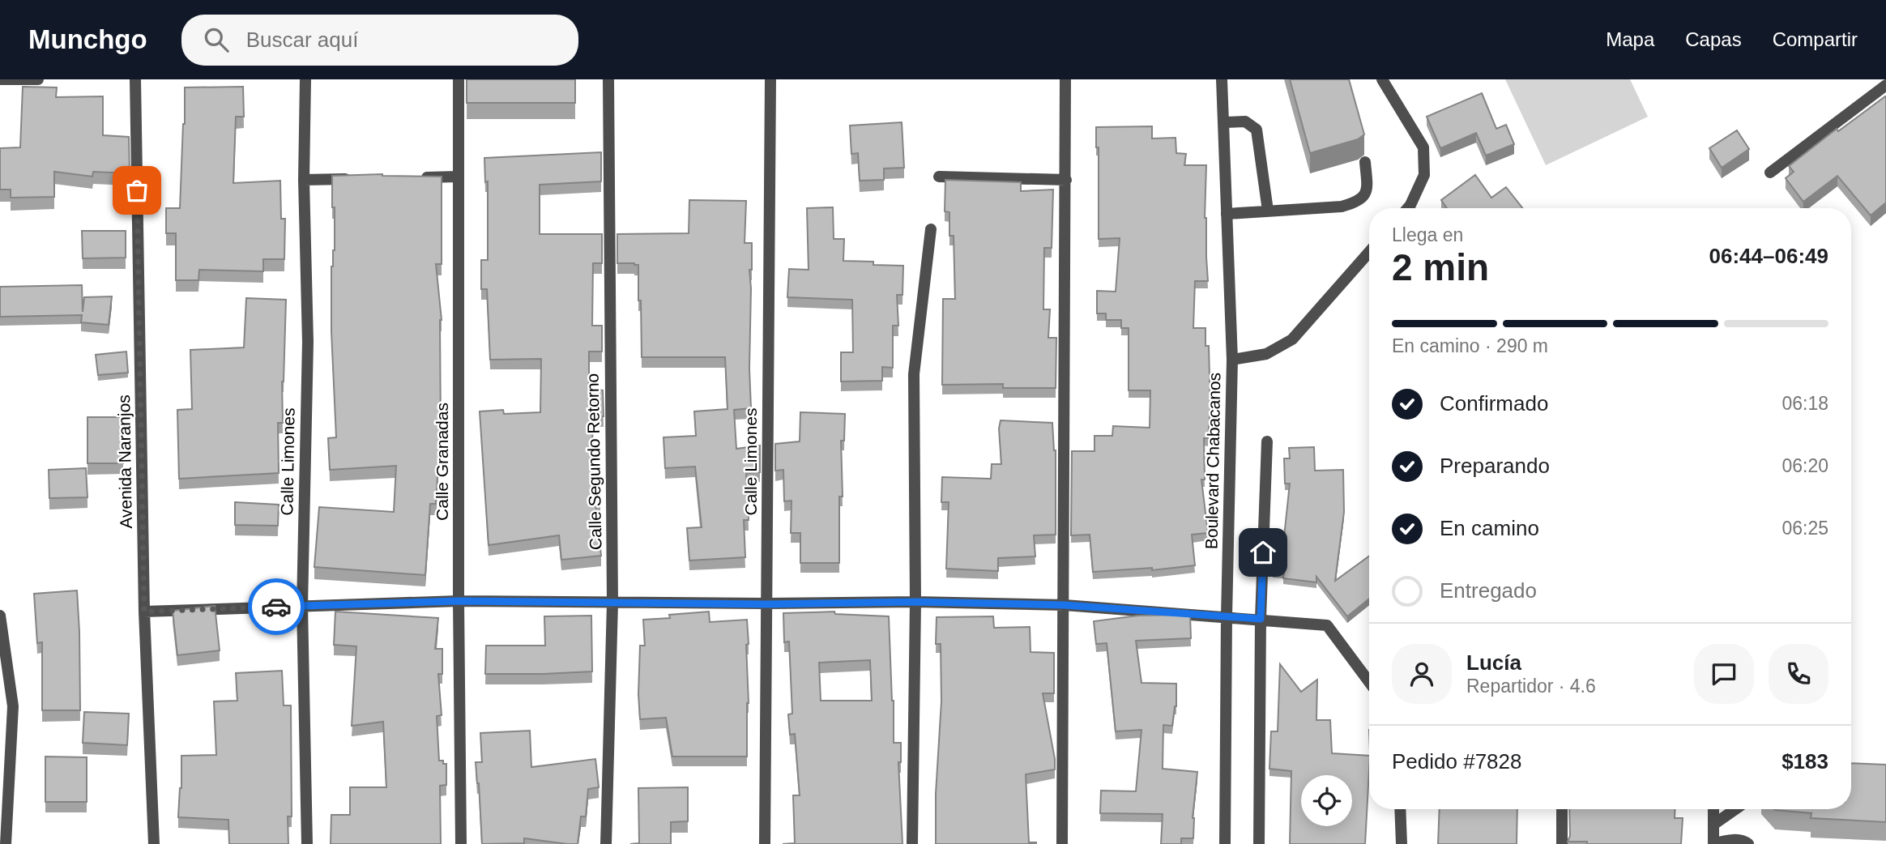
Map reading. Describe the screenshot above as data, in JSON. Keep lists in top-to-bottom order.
{
  "streets": {
    "street": [
      "Boulevard Chabacanos",
      "Avenida Naranjos",
      "Calle Limones",
      "Calle Granadas",
      "Calle Segundo Retorno"
    ]
  },
  "page": {
    "header": "Munchgo",
    "search": "Buscar aquí",
    "nav": ["Mapa", "Capas", "Compartir"],
    "heading": ["2 min", "Llega en", "06:44–06:49"],
    "panel": [
      "Lucía",
      "Repartidor · 4.6",
      "Pedido #7828",
      "$183"
    ],
    "bar": "En camino · 290 m",
    "list": [
      ["Confirmado", "06:18"],
      ["Preparando", "06:20"],
      ["En camino", "06:25"],
      "Entregado"
    ]
  }
}
